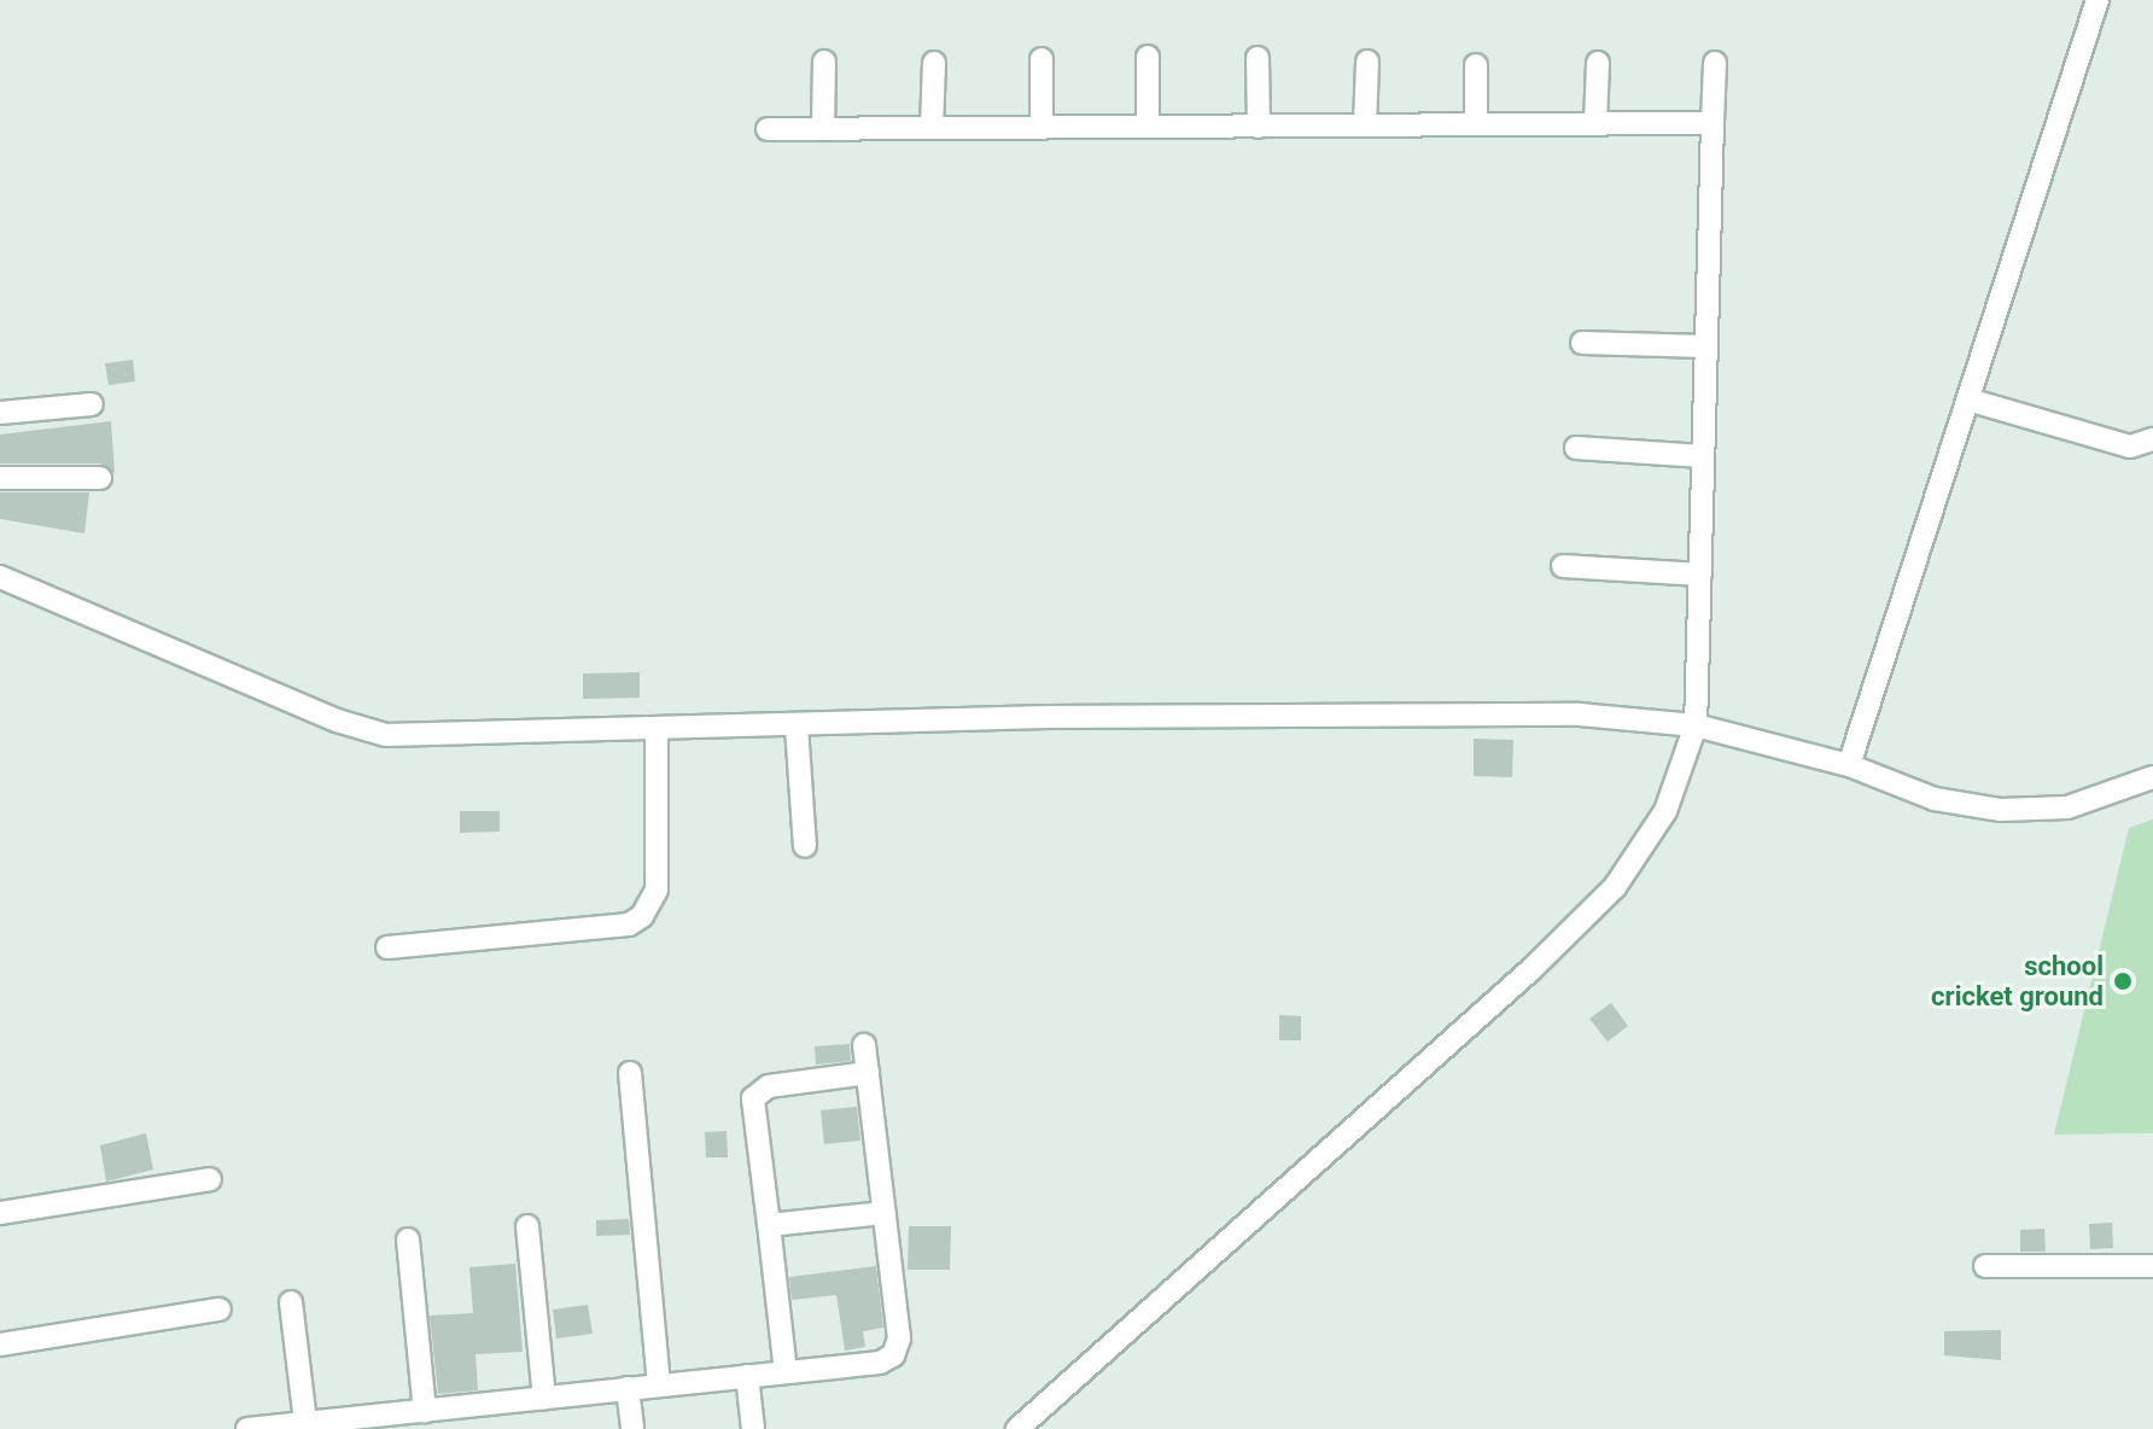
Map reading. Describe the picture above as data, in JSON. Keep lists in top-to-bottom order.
{
  "places": ["school cricket ground"]
}
